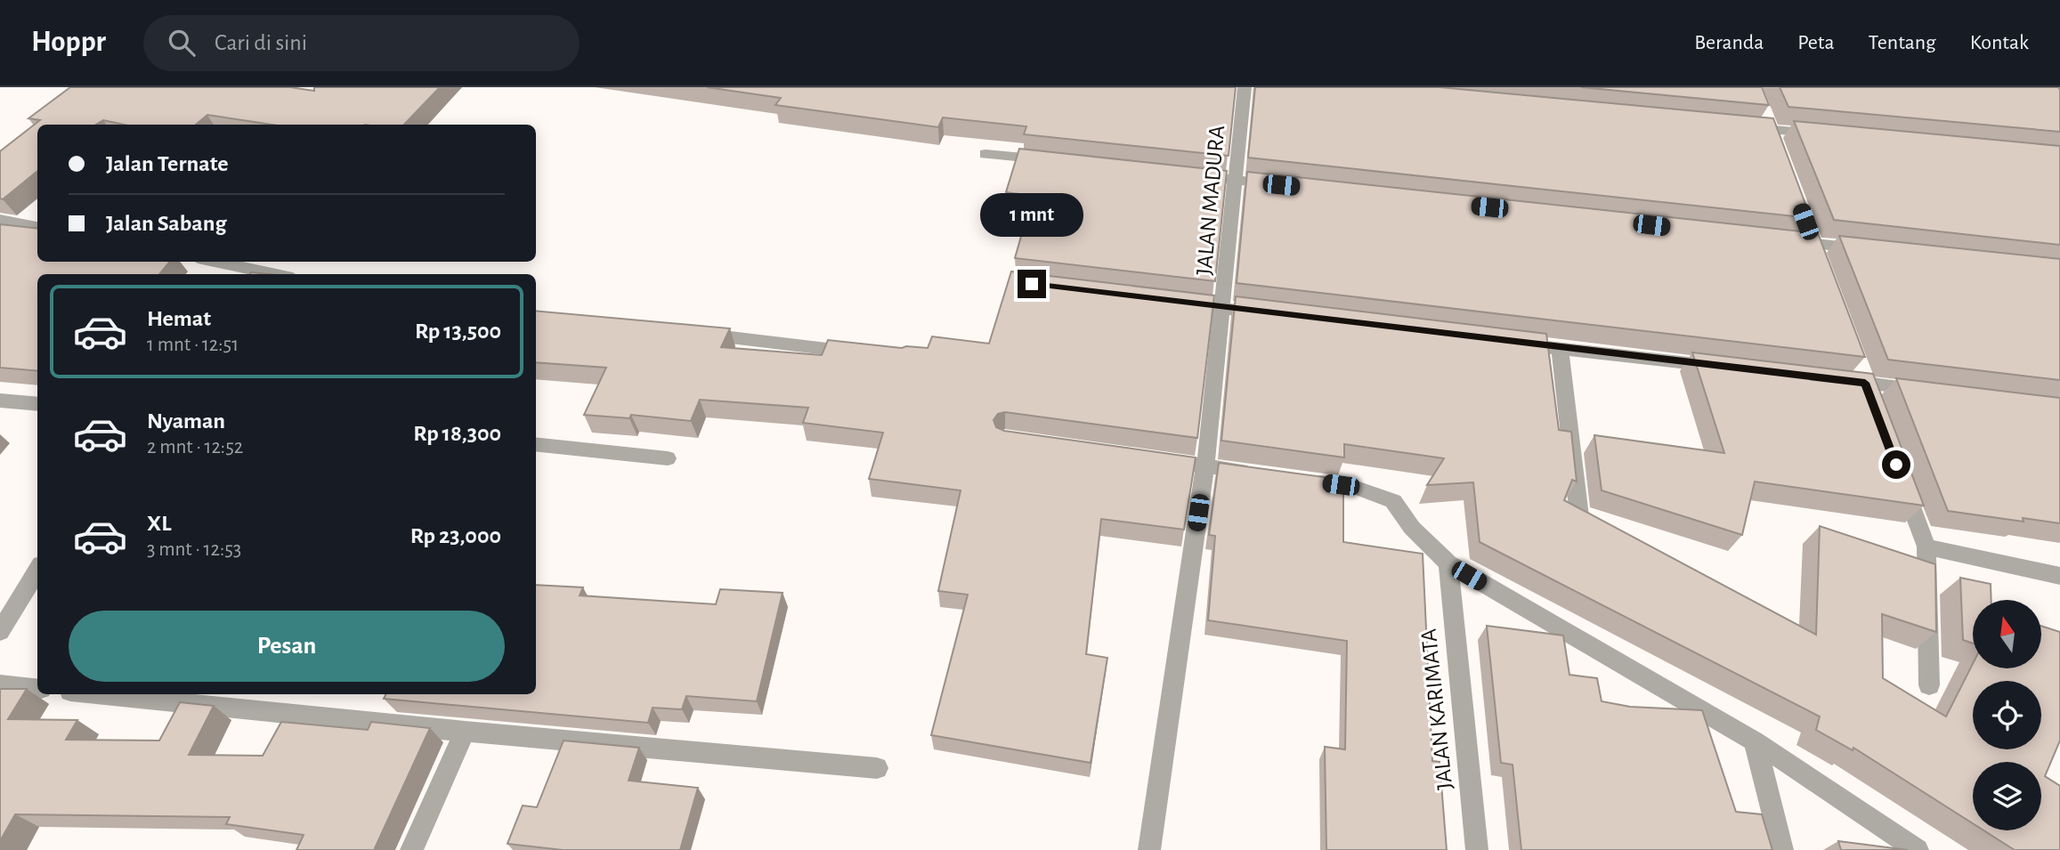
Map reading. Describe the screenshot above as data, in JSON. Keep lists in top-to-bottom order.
{
  "streets": {
    "street": ["JALAN MADURA", "JALAN KARIMATA"]
  },
  "north": "top",
  "page": {
    "header": "Hoppr",
    "search": "Cari di sini",
    "nav": [
      "Beranda",
      "Peta",
      "Tentang",
      "Kontak"
    ],
    "banner": ["Jalan Ternate", "Jalan Sabang"],
    "bubble": "1 mnt",
    "list": [
      {
        "name": "Hemat",
        "note": "1 mnt · 12:51",
        "value": "Rp 13,500"
      },
      {
        "name": "Nyaman",
        "note": "2 mnt · 12:52",
        "value": "Rp 18,300"
      },
      {
        "name": "XL",
        "note": "3 mnt · 12:53",
        "value": "Rp 23,000"
      }
    ],
    "buttons": "Pesan"
  }
}
